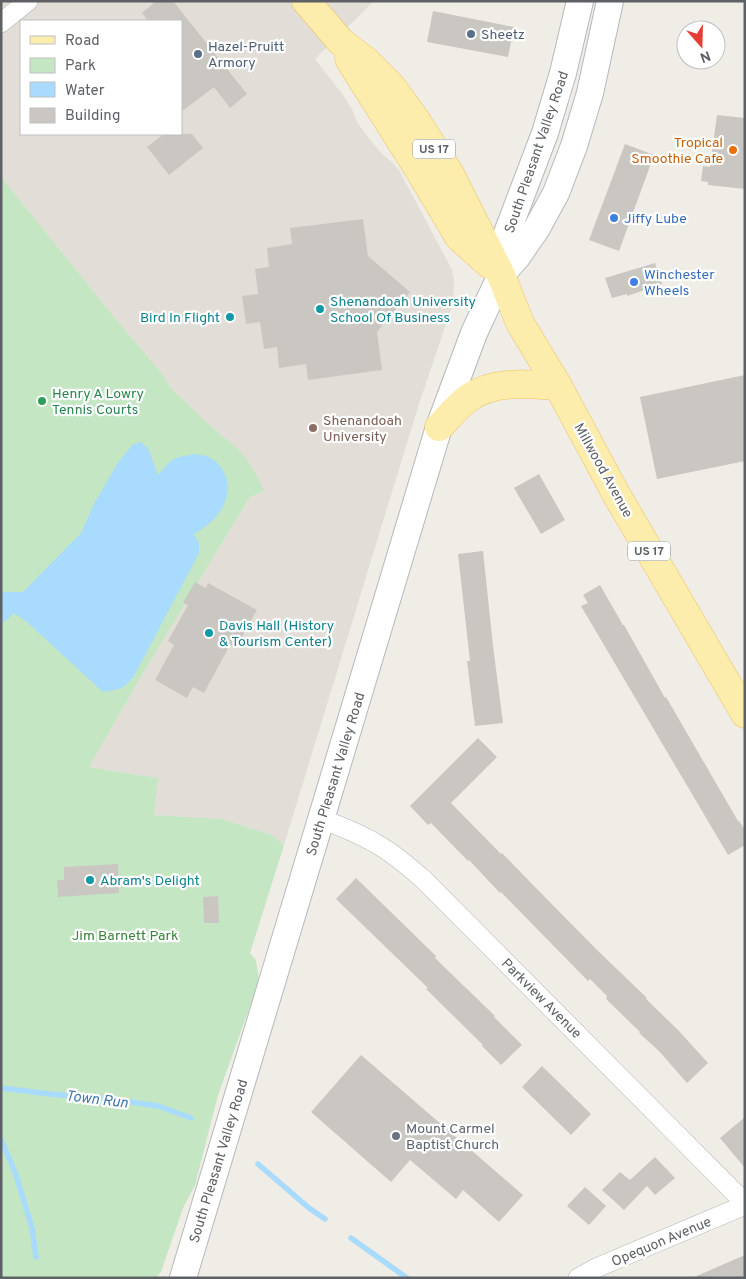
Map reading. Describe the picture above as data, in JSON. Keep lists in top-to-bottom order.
{
  "streets": {
    "main road": ["US 17", "South Pleasant Valley Road", "Millwood Avenue"],
    "street": ["Parkview Avenue", "Opequon Avenue"]
  },
  "crossings": [
    ["South Pleasant Valley Road", "Millwood Avenue"],
    ["South Pleasant Valley Road", "Parkview Avenue"],
    ["Parkview Avenue", "Opequon Avenue"]
  ],
  "water": ["Town Run"],
  "parks": ["Jim Barnett Park"],
  "places": [
    "Sheetz",
    "Hazel-Pruitt Armory",
    "Tropical Smoothie Cafe",
    "Jiffy Lube",
    "Winchester Wheels",
    "Shenandoah University School Of Business",
    "Bird In Flight",
    "Henry A Lowry Tennis Courts",
    "Shenandoah University",
    "Davis Hall (History & Tourism Center)",
    "Abram's Delight",
    "Mount Carmel Baptist Church"
  ],
  "legend": [
    "Road",
    "Park",
    "Water",
    "Building"
  ],
  "north": "bottom"
}
